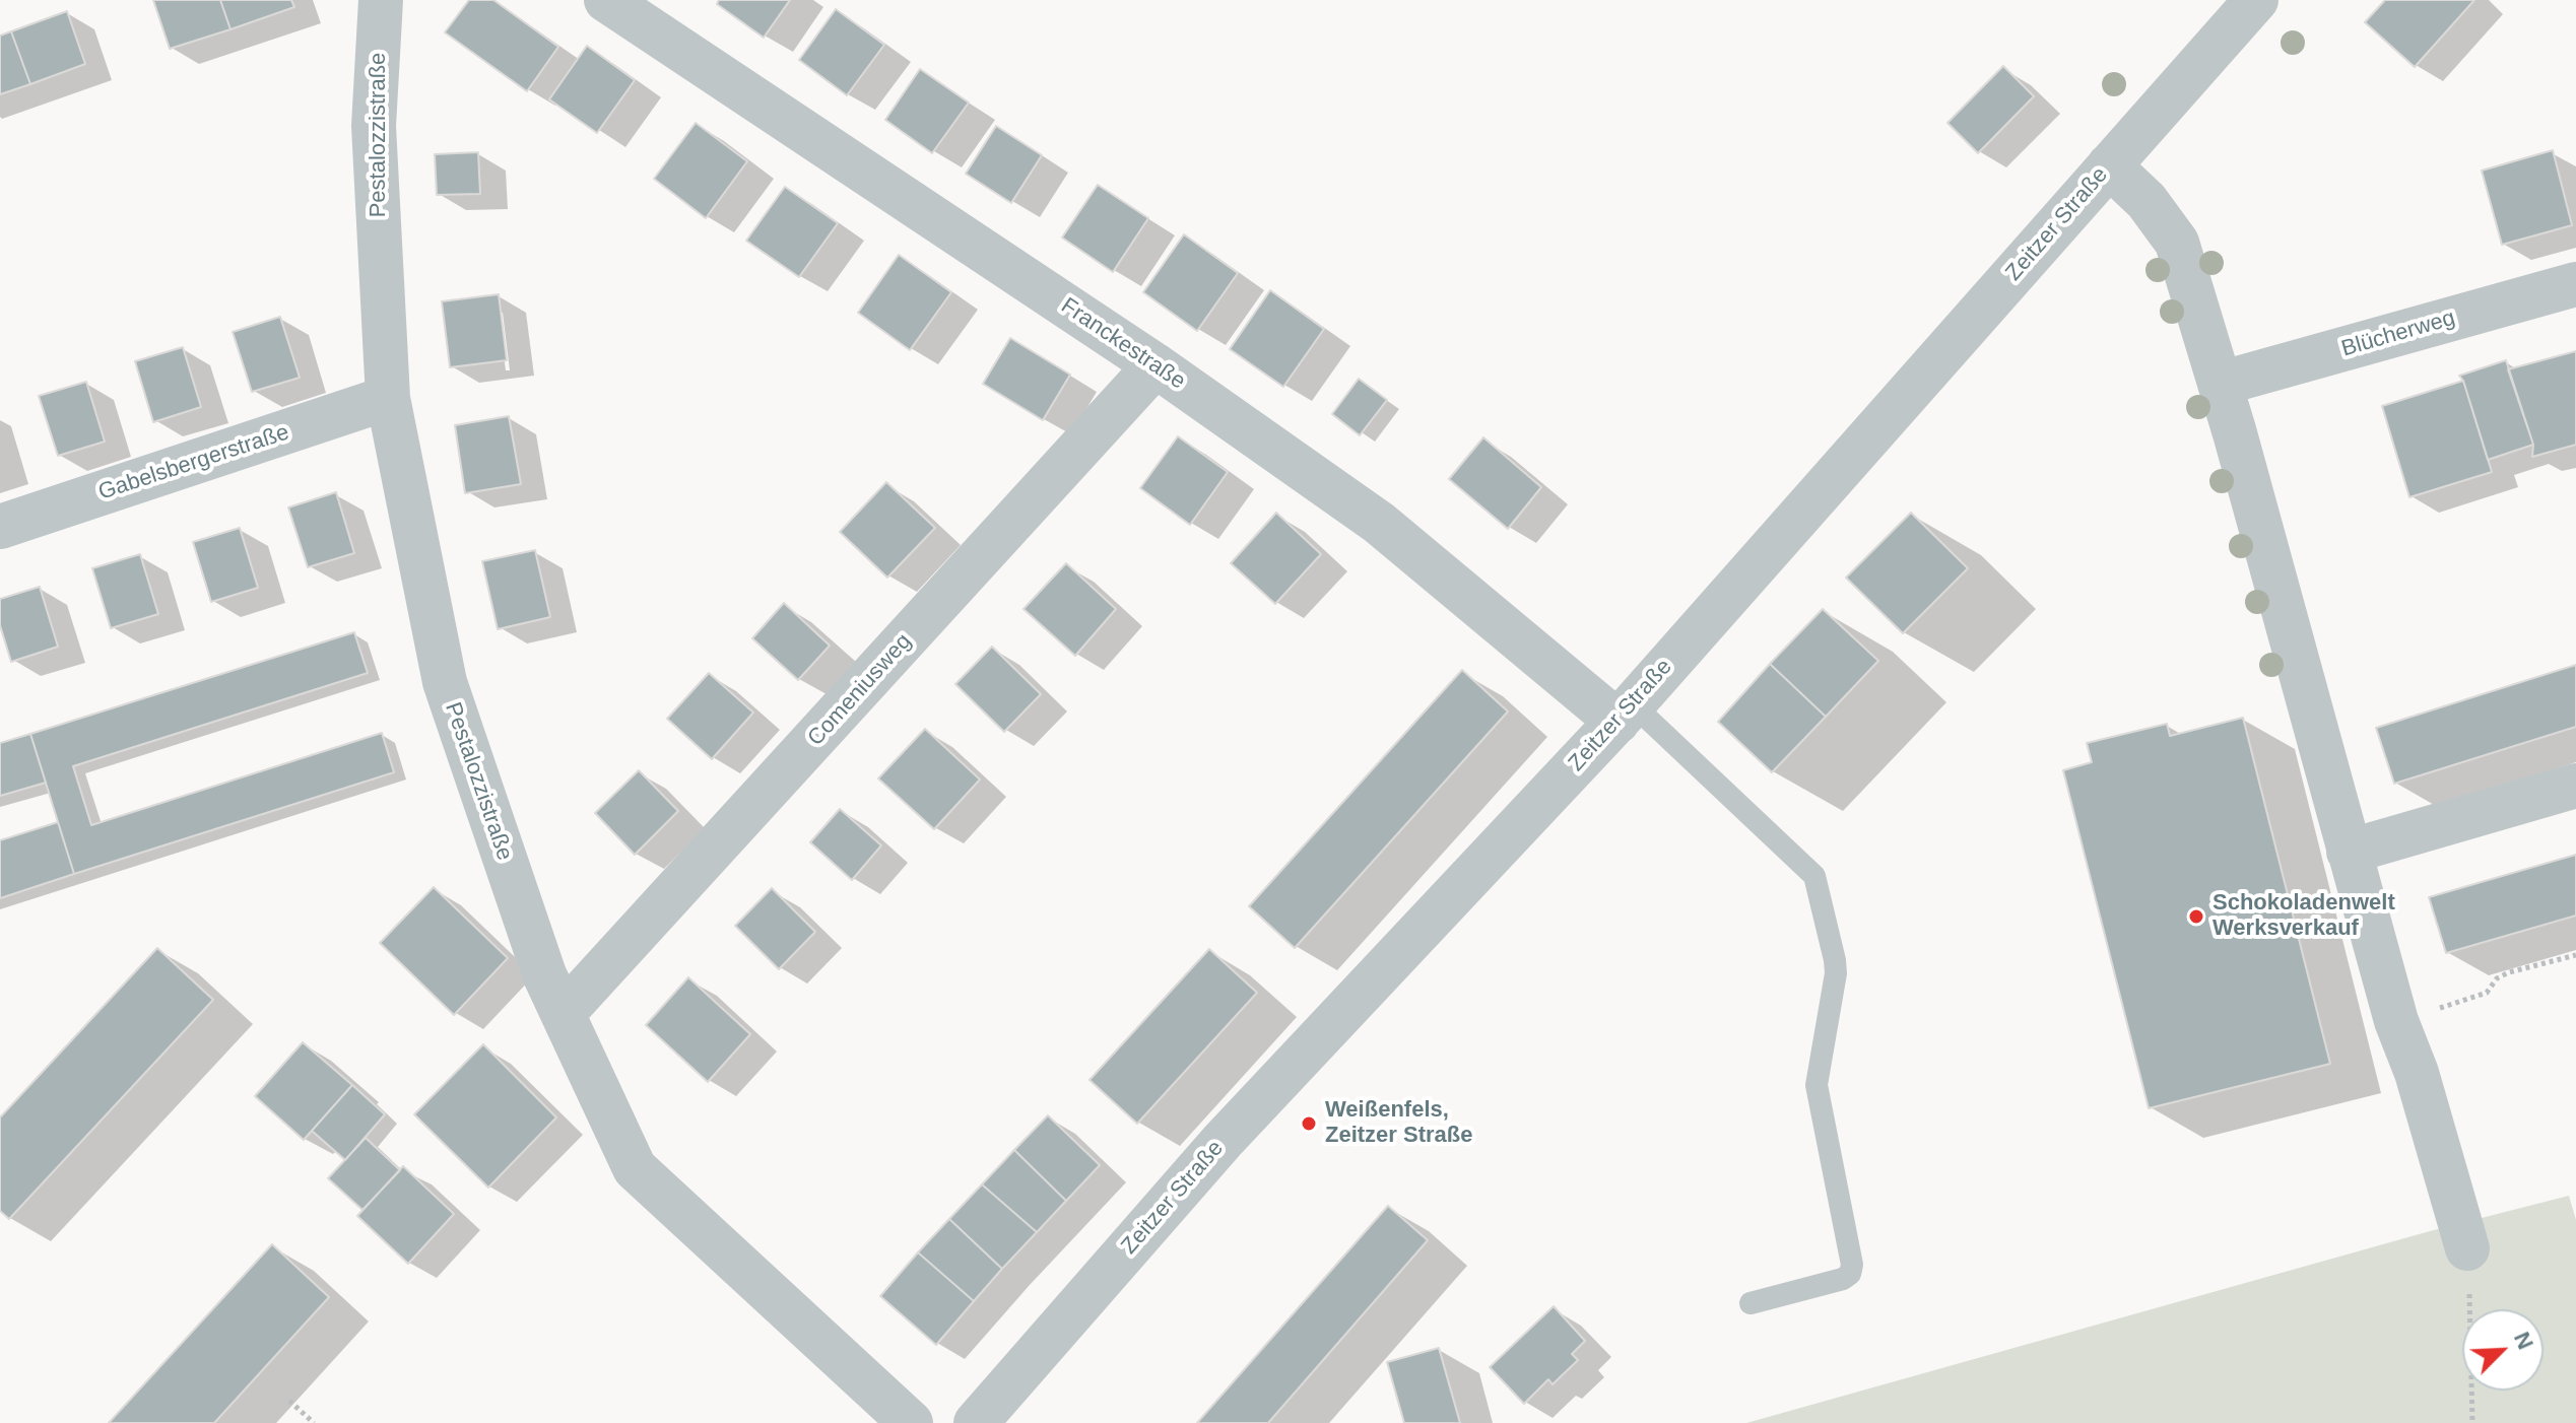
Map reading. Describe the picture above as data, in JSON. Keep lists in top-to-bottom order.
{
  "streets": {
    "street": [
      "Pestalozzistraße",
      "Zeitzer Straße",
      "Blücherweg",
      "Franckestraße",
      "Gabelsbergerstraße",
      "Comeniusweg"
    ]
  },
  "crossings": [
    ["Pestalozzistraße", "Gabelsbergerstraße"],
    ["Pestalozzistraße", "Comeniusweg"],
    ["Zeitzer Straße", "Franckestraße"],
    ["Franckestraße", "Comeniusweg"]
  ],
  "places": ["Schokoladenwelt Werksverkauf", "Weißenfels, Zeitzer Straße"],
  "north": "top right"
}
